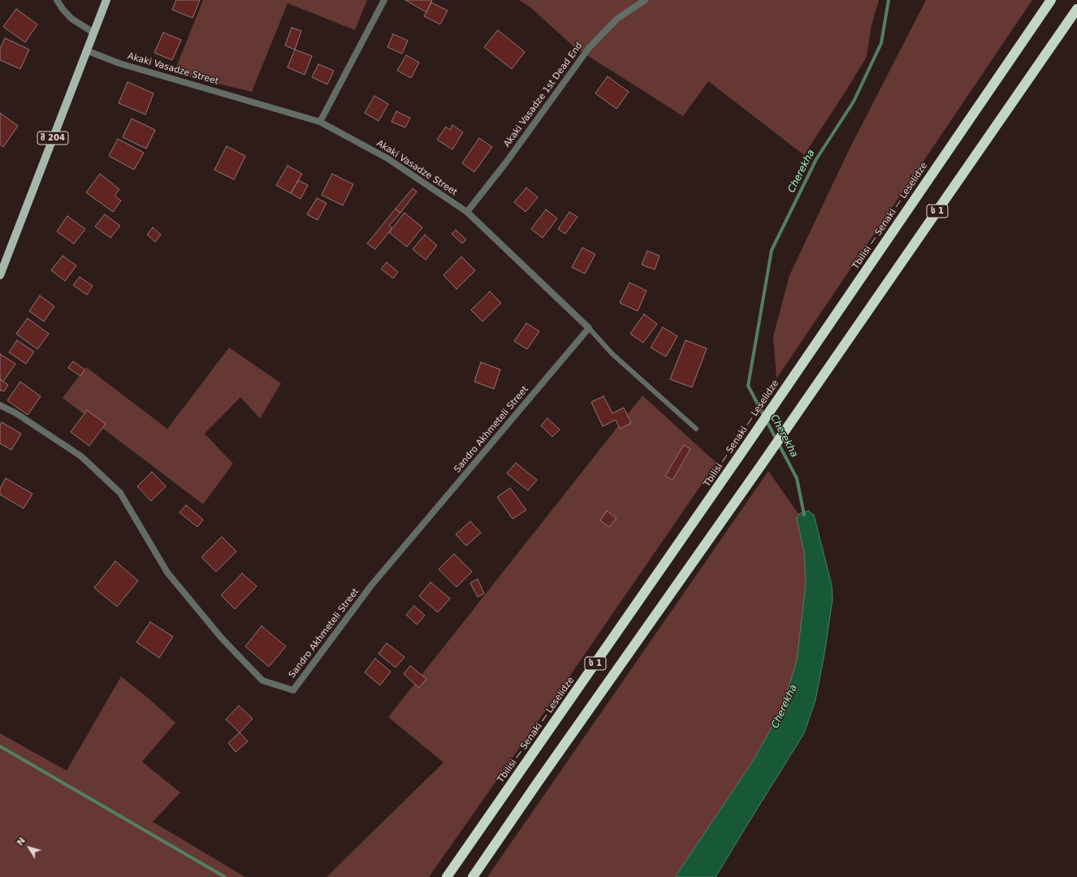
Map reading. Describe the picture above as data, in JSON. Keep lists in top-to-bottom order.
{
  "streets": {
    "highway": ["ს 1", "Tbilisi — Senaki — Leselidze"],
    "main road": ["შ 204"],
    "street": ["Akaki Vasadze Street", "Akaki Vasadze 1st Dead End", "Sandro Akhmeteli Street"]
  },
  "crossings": [
    ["Akaki Vasadze Street", "Akaki Vasadze 1st Dead End"],
    ["Akaki Vasadze Street", "შ 204"],
    ["Akaki Vasadze Street", "Sandro Akhmeteli Street"]
  ],
  "water": ["Cherekha"],
  "north": "top left"
}
